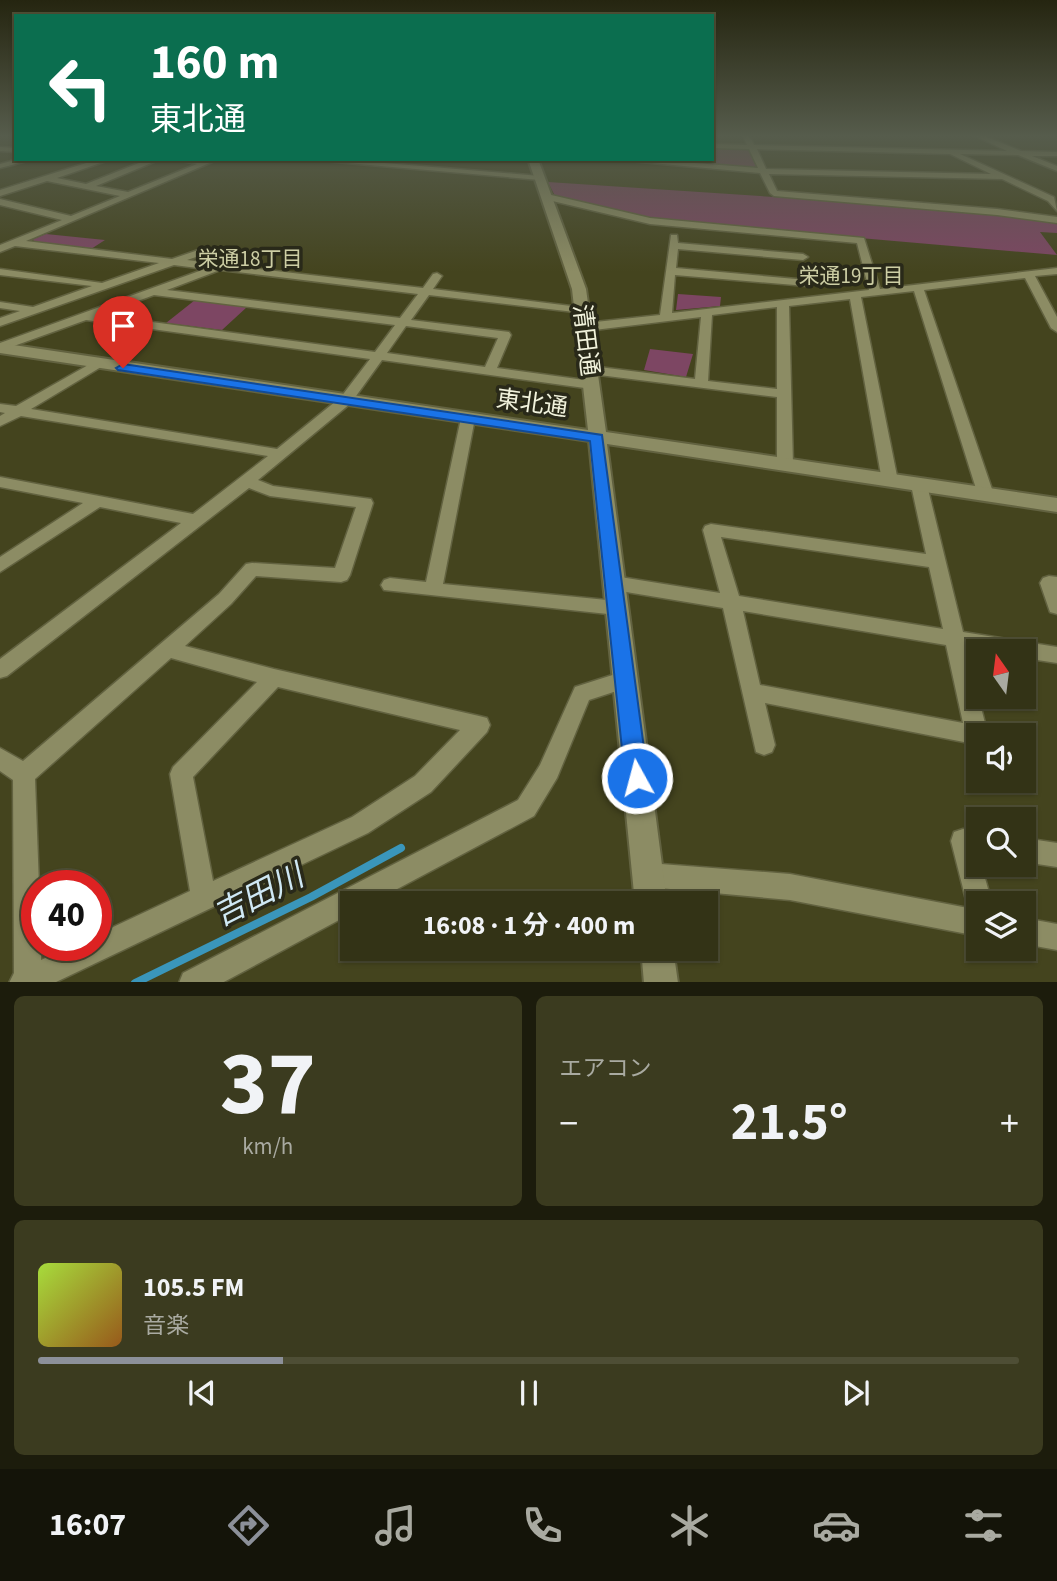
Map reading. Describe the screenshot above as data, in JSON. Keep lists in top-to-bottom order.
{
  "streets": {
    "street": ["清田通", "東北通"]
  },
  "crossings": [
    ["清田通", "東北通"]
  ],
  "districts": ["栄通18丁目", "栄通19丁目"],
  "water": ["吉田川"],
  "north": "top",
  "page": {
    "turn": ["160 m", "東北通"],
    "limit": "40",
    "trip": "16:08 · 1 分 · 400 m",
    "tile": [
      ["37", "km/h"],
      "エアコン"
    ],
    "heat": ["−", "21.5°", "+"],
    "song": ["105.5 FM", "音楽"],
    "tabs": "16:07"
  }
}
